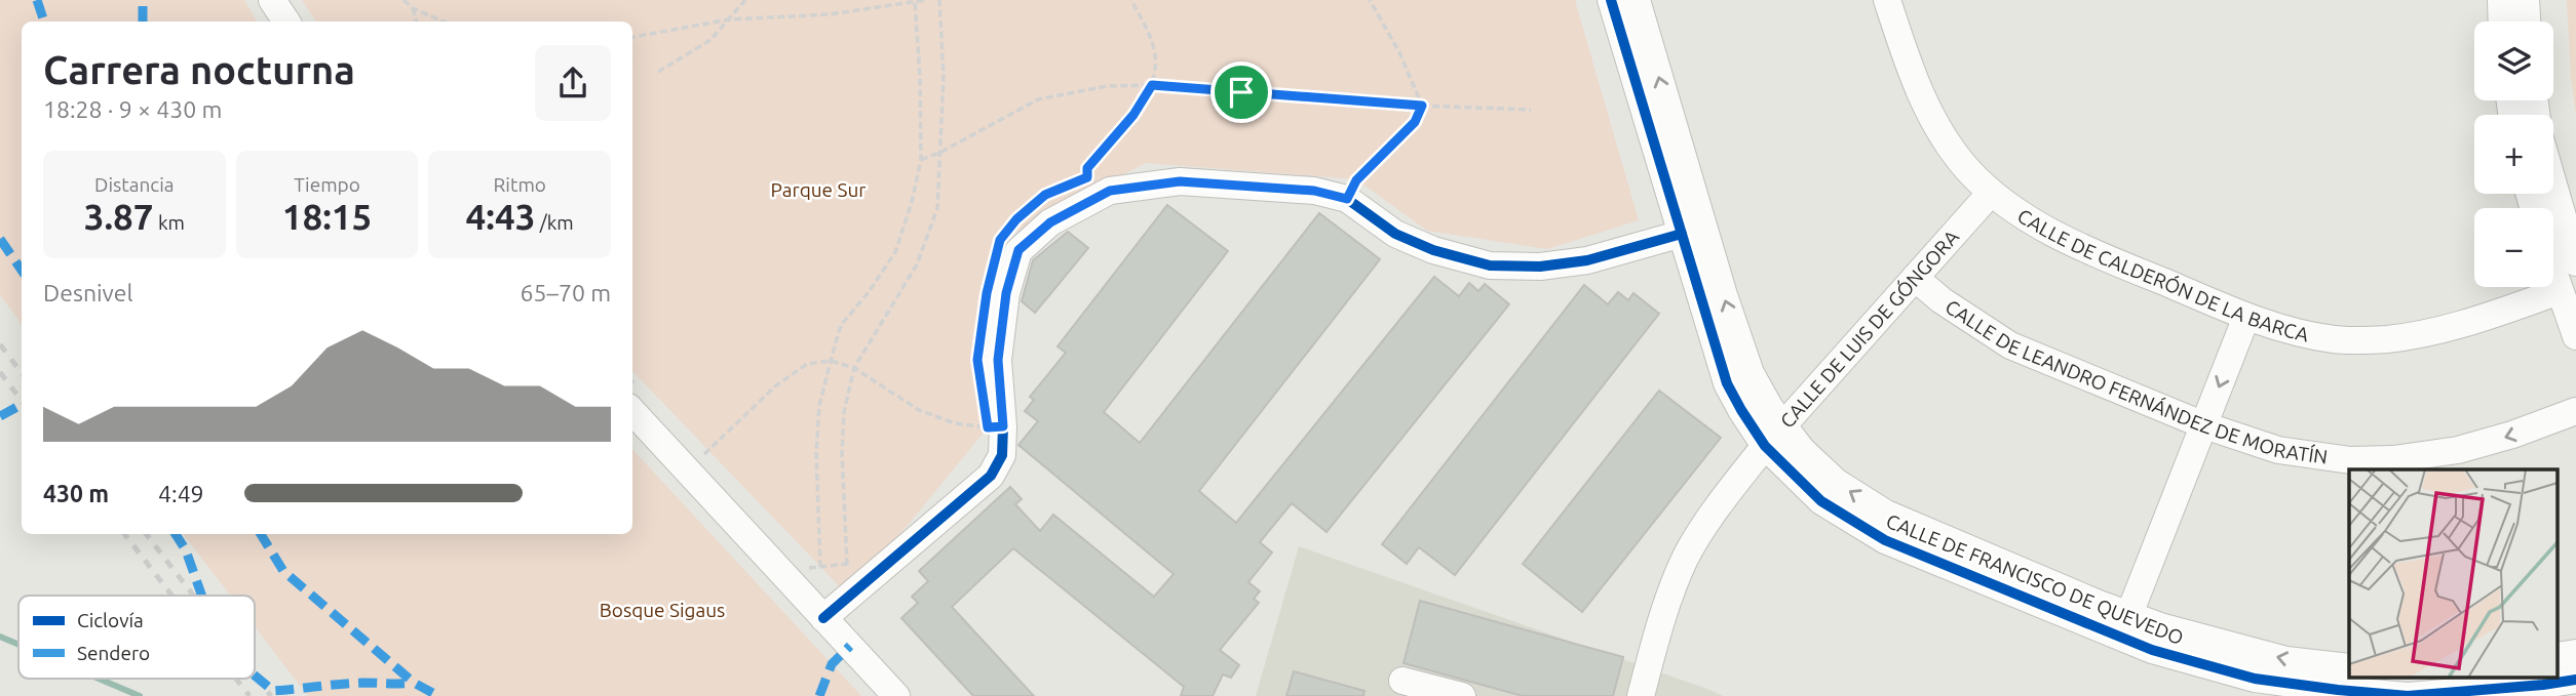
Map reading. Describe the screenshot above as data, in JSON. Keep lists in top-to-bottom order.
{
  "streets": {
    "street": [
      "CALLE DE CALDERÓN DE LA BARCA",
      "CALLE DE LUIS DE GÓNGORA",
      "CALLE DE LEANDRO FERNÁNDEZ DE MORATÍN",
      "CALLE DE FRANCISCO DE QUEVEDO"
    ]
  },
  "crossings": [
    ["CALLE DE CALDERÓN DE LA BARCA", "CALLE DE LUIS DE GÓNGORA"],
    ["CALLE DE LUIS DE GÓNGORA", "CALLE DE LEANDRO FERNÁNDEZ DE MORATÍN"],
    ["CALLE DE LUIS DE GÓNGORA", "CALLE DE FRANCISCO DE QUEVEDO"]
  ],
  "one_way": ["CALLE DE LEANDRO FERNÁNDEZ DE MORATÍN", "CALLE DE FRANCISCO DE QUEVEDO"],
  "parks": ["Parque Sur", "Bosque Sigaus"],
  "legend": ["Ciclovía", "Sendero"],
  "page": {
    "map_buttons": ["+", "−"],
    "heading": ["Carrera nocturna", "18:28 · 9 × 430 m"],
    "stats": [
      ["Distancia", "3.87 km"],
      ["Tiempo", "18:15"],
      ["Ritmo", "4:43 /km"]
    ],
    "chart": ["Desnivel", "65–70 m"],
    "list": [
      {
        "name": "430 m",
        "note": "4:49"
      }
    ]
  }
}
